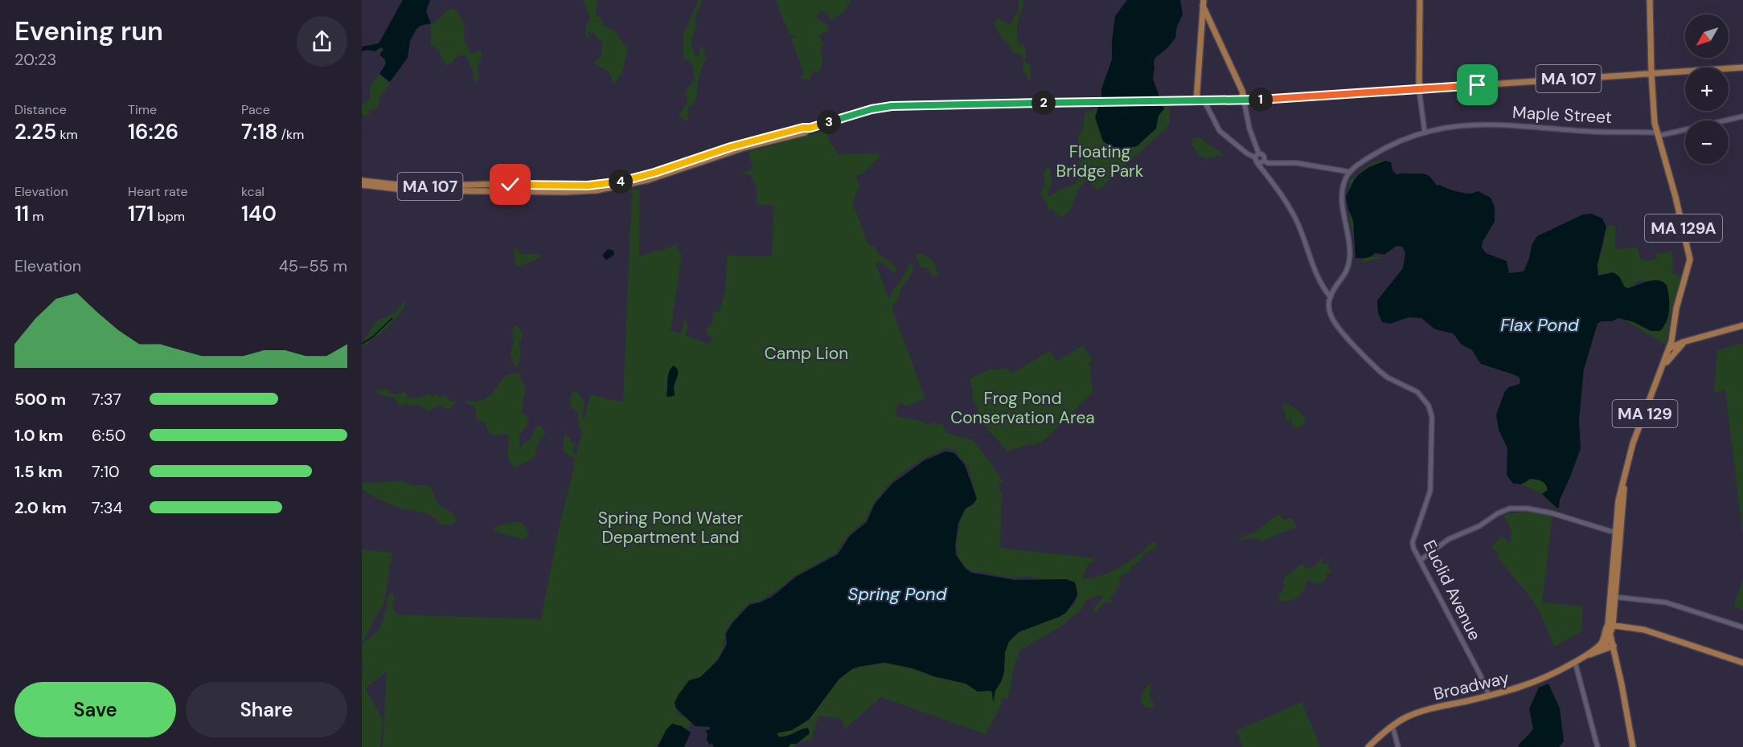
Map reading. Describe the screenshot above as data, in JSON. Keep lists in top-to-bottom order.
{
  "streets": {
    "main road": [
      "MA 107",
      "MA 129A",
      "MA 129",
      "Broadway"
    ],
    "street": ["Maple Street", "Euclid Avenue"]
  },
  "crossings": [
    ["MA 107", "MA 129A"],
    ["Maple Street", "MA 129A"],
    ["MA 129A", "Broadway"],
    ["MA 129", "Broadway"],
    ["Euclid Avenue", "Broadway"]
  ],
  "water": ["Flax Pond", "Spring Pond"],
  "parks": [
    "Floating Bridge Park",
    "Camp Lion",
    "Frog Pond Conservation Area",
    "Spring Pond Water Department Land"
  ],
  "north": "bottom left",
  "page": {
    "heading": ["Evening run", "20:23"],
    "map_buttons": ["+", "−"],
    "stats": [
      ["Distance", "2.25 km"],
      ["Time", "16:26"],
      ["Pace", "7:18 /km"],
      ["Elevation", "11 m"],
      ["Heart rate", "171 bpm"],
      ["kcal", "140"]
    ],
    "pins": [
      "1",
      "2",
      "3",
      "4"
    ],
    "chart": ["Elevation", "45–55 m"],
    "list": [
      {
        "name": "500 m",
        "note": "7:37"
      },
      {
        "name": "1.0 km",
        "note": "6:50"
      },
      {
        "name": "1.5 km",
        "note": "7:10"
      },
      {
        "name": "2.0 km",
        "note": "7:34"
      }
    ],
    "buttons": ["Save", "Share"]
  }
}
